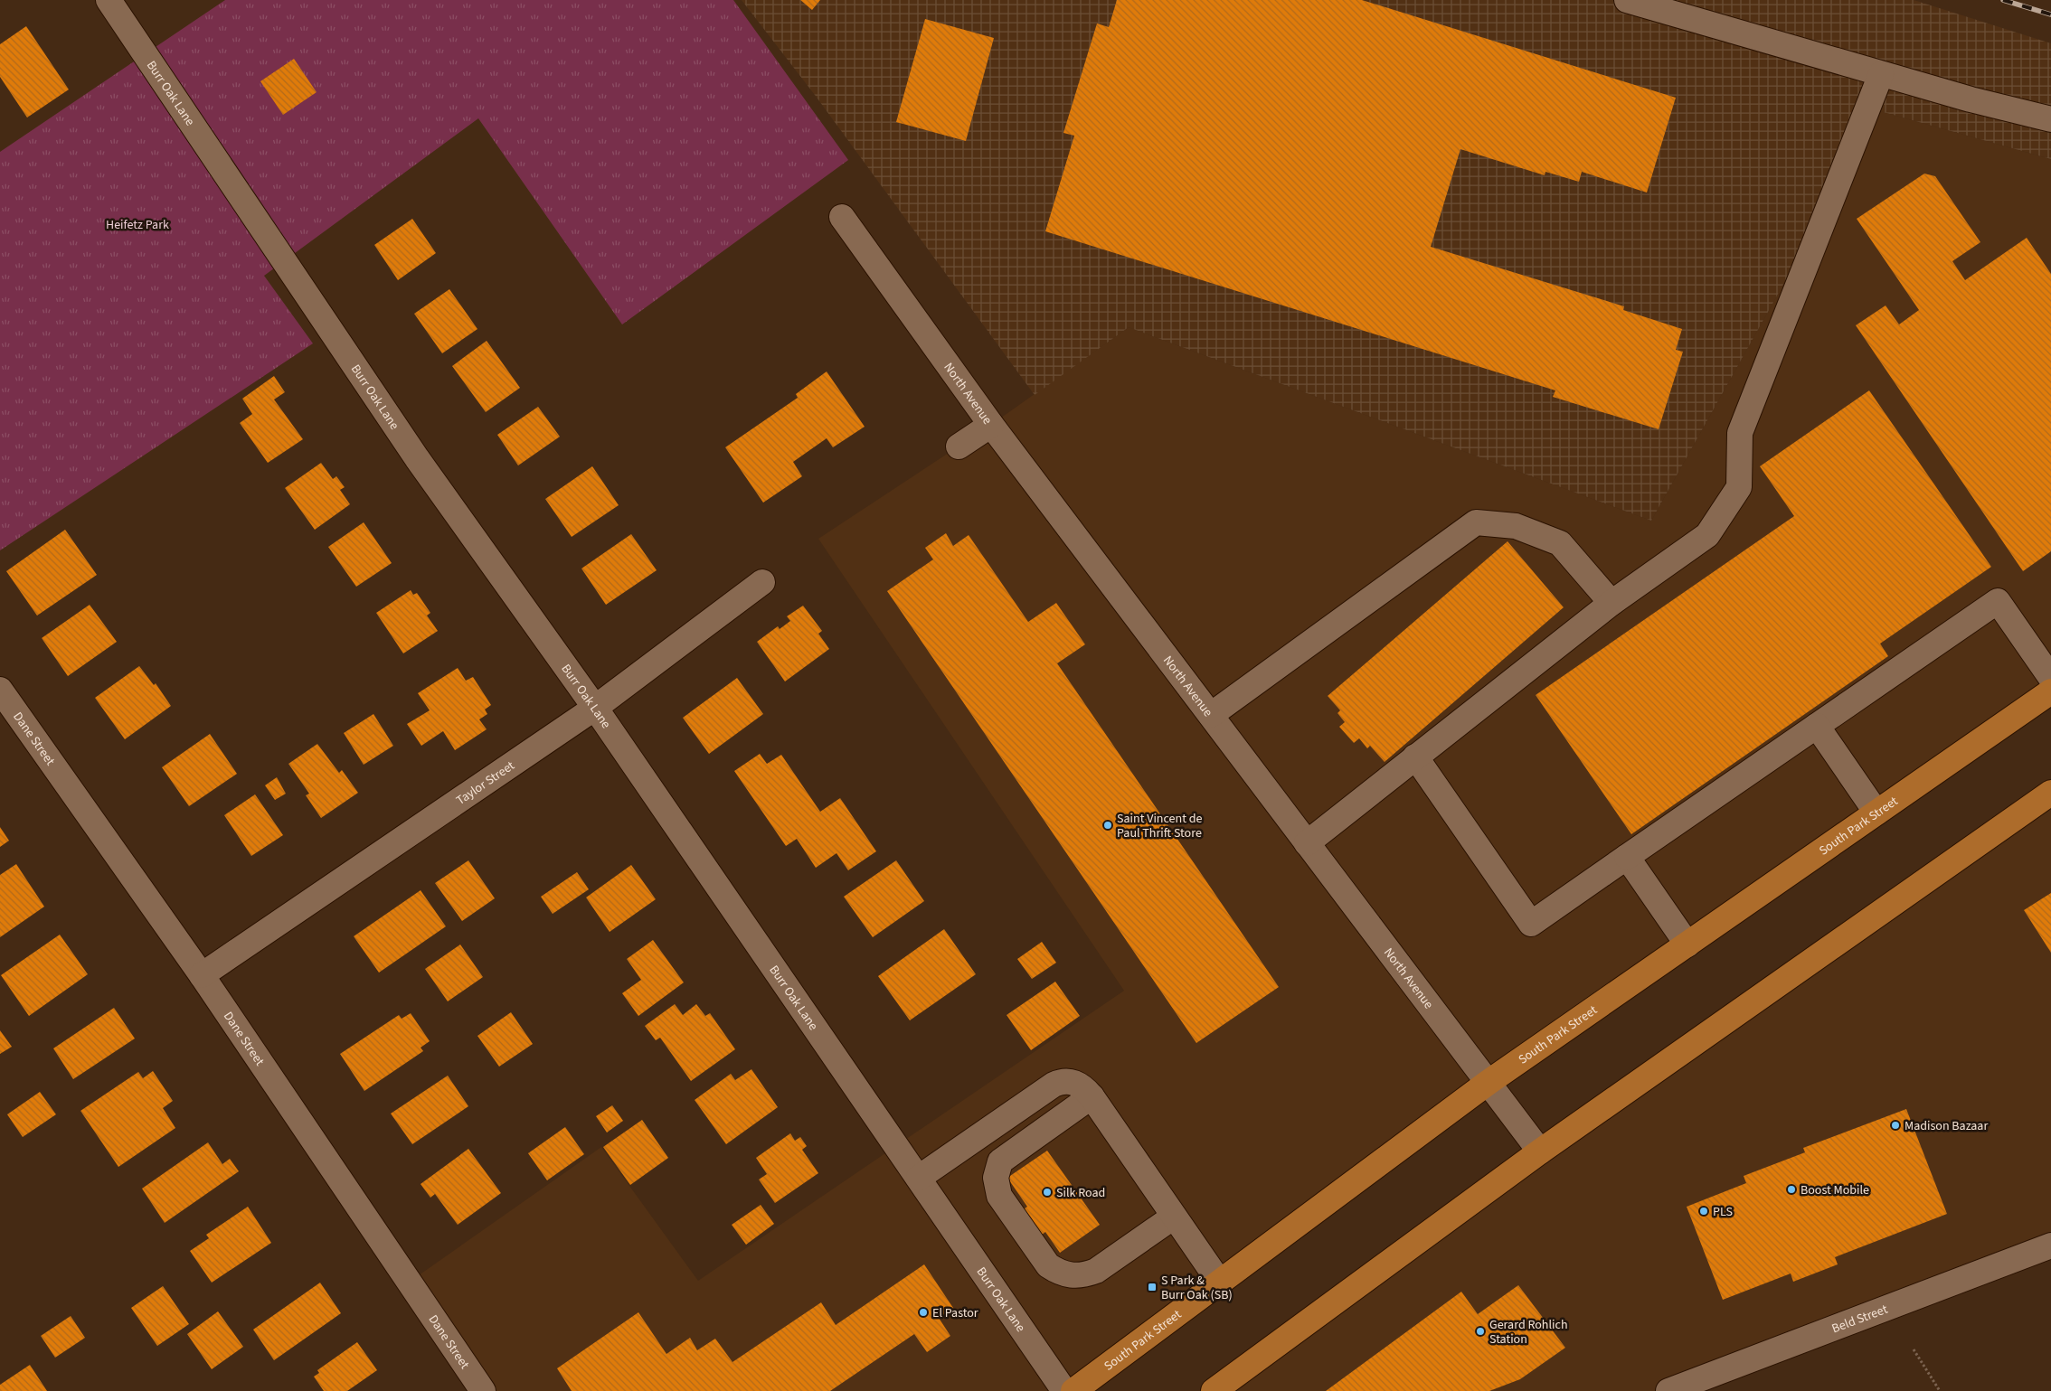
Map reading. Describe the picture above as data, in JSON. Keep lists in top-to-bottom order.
{
  "streets": {
    "main road": ["South Park Street"],
    "street": [
      "Burr Oak Lane",
      "North Avenue",
      "Dane Street",
      "Taylor Street",
      "Beld Street"
    ]
  },
  "crossings": [
    ["Burr Oak Lane", "Taylor Street"],
    ["North Avenue", "South Park Street"],
    ["Dane Street", "Taylor Street"]
  ],
  "parks": ["Heifetz Park"],
  "places": {
    "other": [
      "Saint Vincent de Paul Thrift Store",
      "Madison Bazaar",
      "Boost Mobile",
      "Silk Road",
      "PLS",
      "El Pastor",
      "Gerard Rohlich Station"
    ],
    "transit": ["S Park & Burr Oak (SB)"]
  }
}
